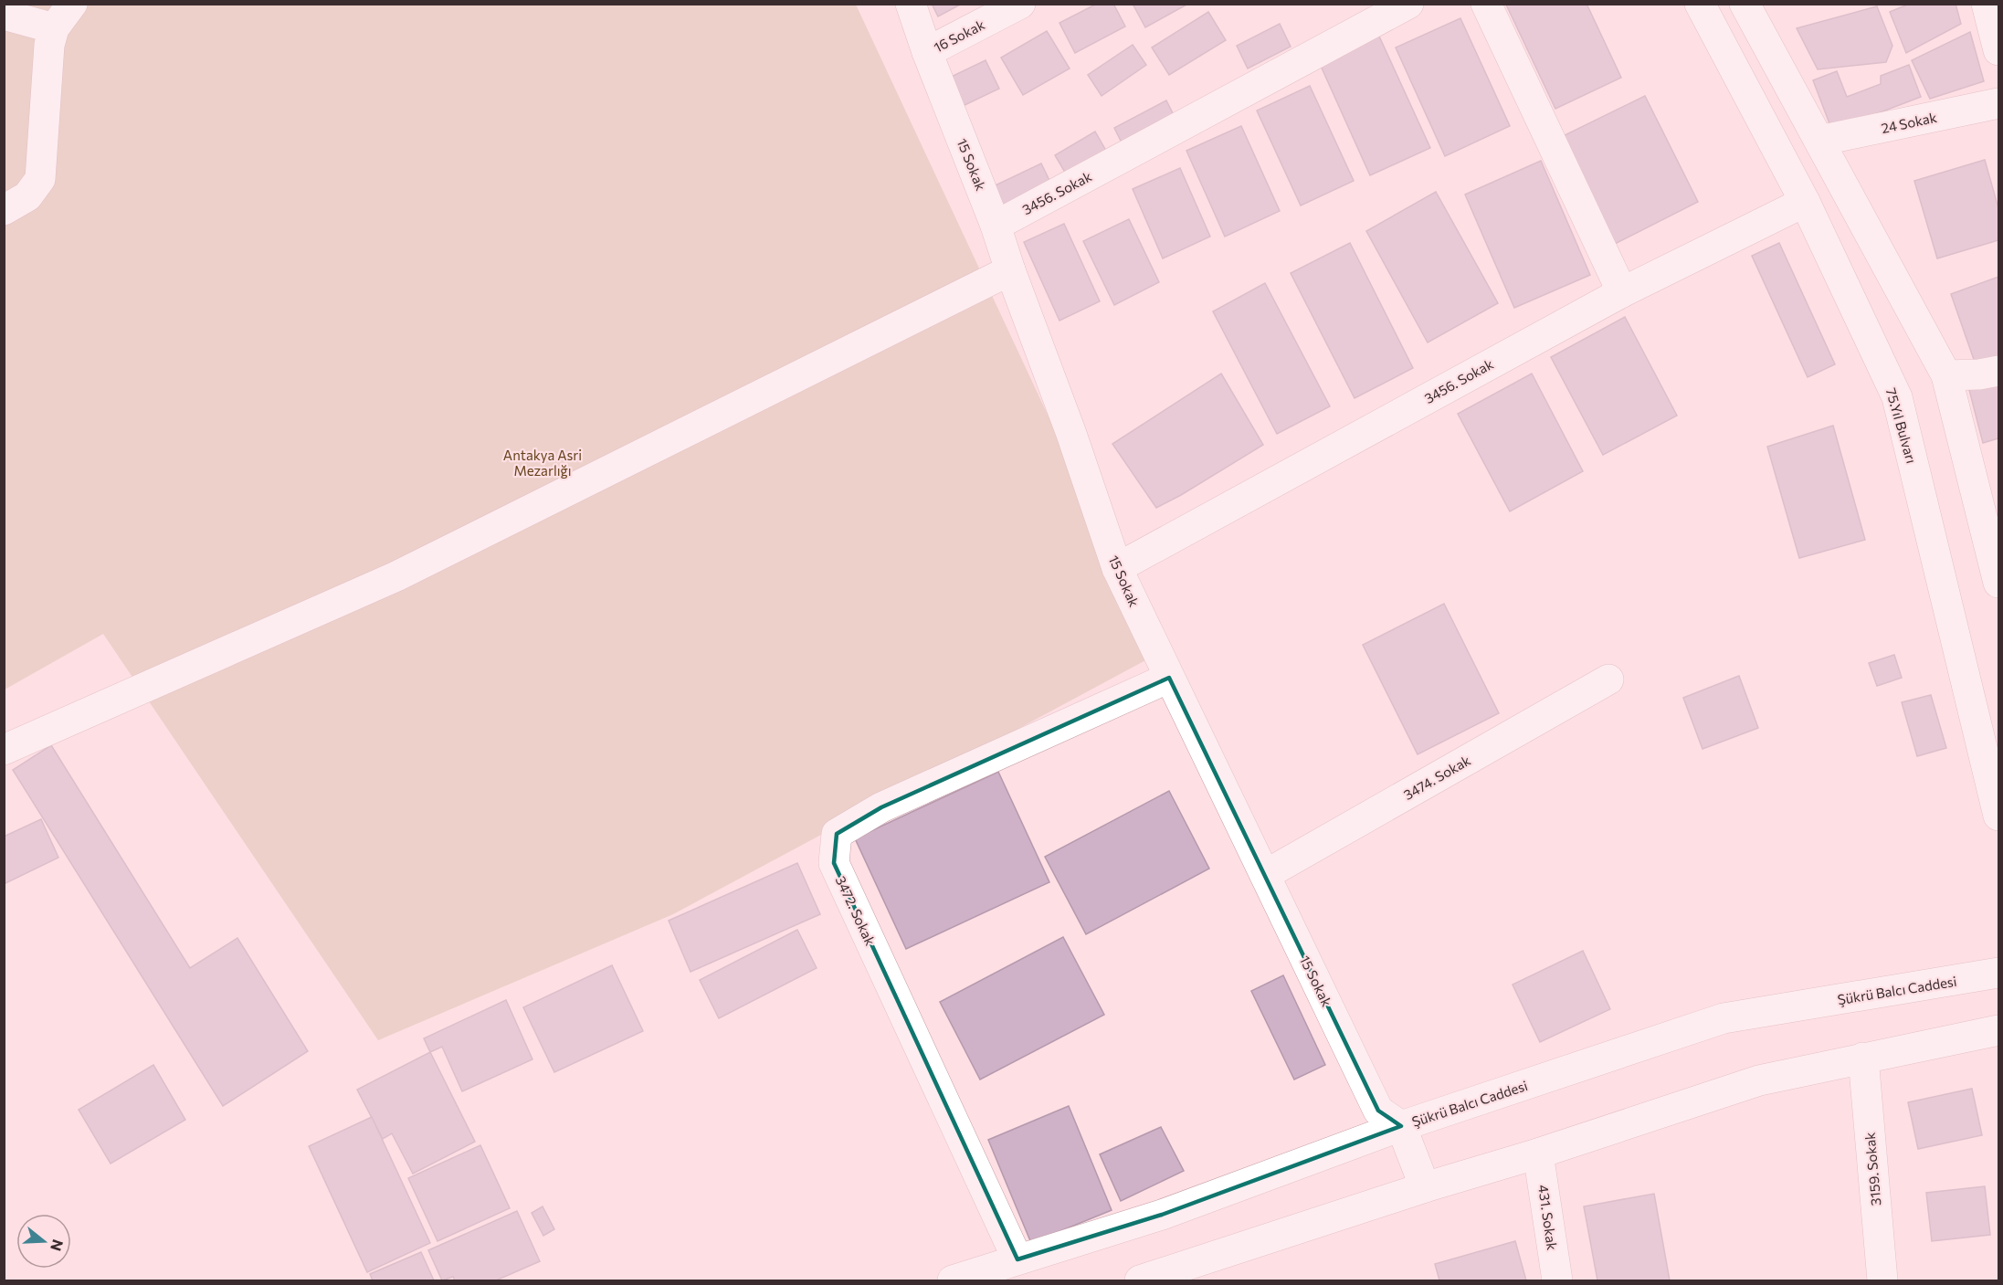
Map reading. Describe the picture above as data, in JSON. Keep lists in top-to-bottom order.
{
  "streets": {
    "street": [
      "16 Sokak",
      "24 Sokak",
      "15 Sokak",
      "3456. Sokak",
      "75.Yıl Bulvarı",
      "3474. Sokak",
      "3472. Sokak",
      "Şükrü Balcı Caddesi",
      "3159. Sokak",
      "431. Sokak"
    ]
  },
  "crossings": [
    ["16 Sokak", "15 Sokak"],
    ["15 Sokak", "3456. Sokak"],
    ["15 Sokak", "3474. Sokak"],
    ["15 Sokak", "3472. Sokak"],
    ["15 Sokak", "Şükrü Balcı Caddesi"],
    ["3456. Sokak", "75.Yıl Bulvarı"],
    ["3472. Sokak", "Şükrü Balcı Caddesi"]
  ],
  "parks": ["Antakya Asri Mezarlığı"],
  "north": "right"
}
